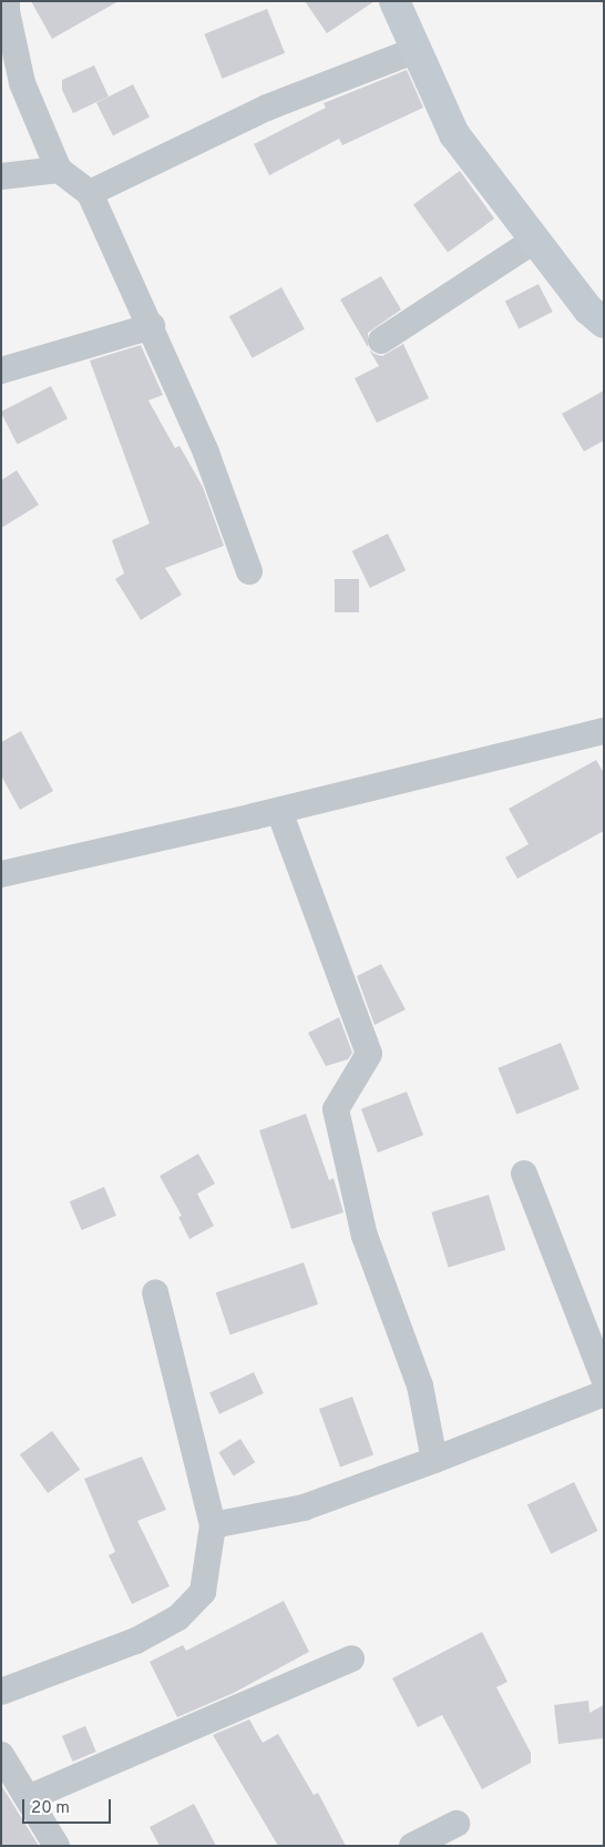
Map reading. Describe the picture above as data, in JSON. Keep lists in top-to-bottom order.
{
  "scale_bar": "20 m"
}
